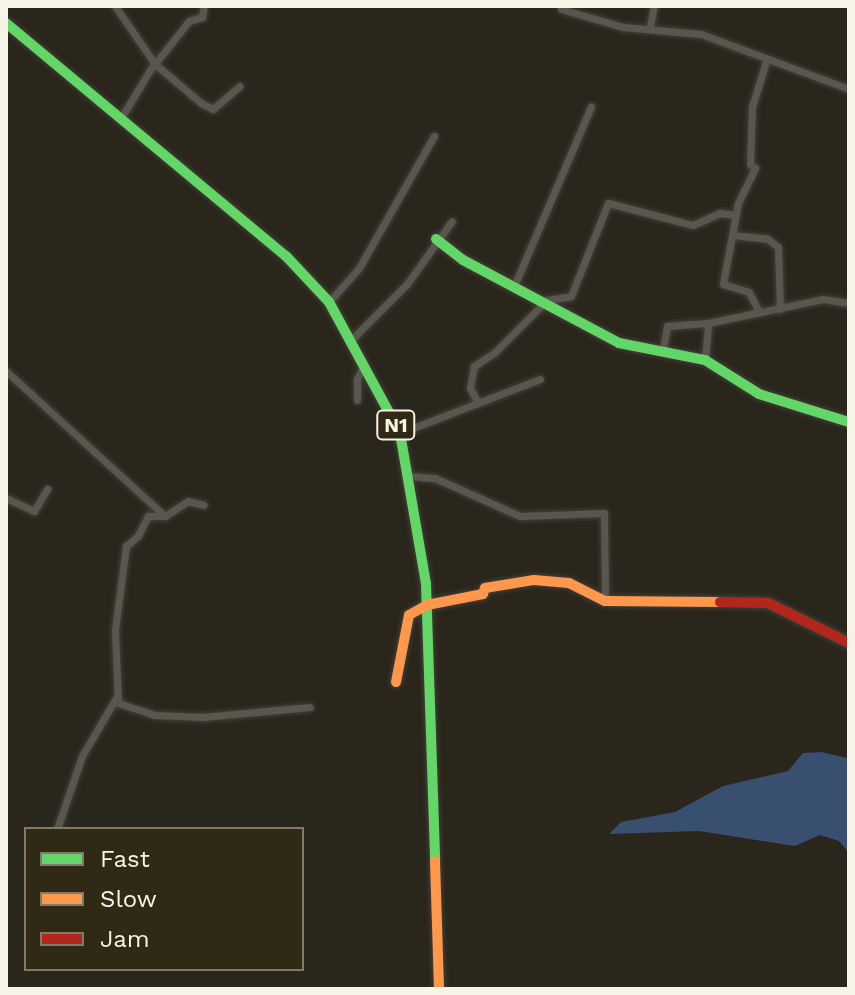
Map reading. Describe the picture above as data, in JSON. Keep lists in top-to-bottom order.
{
  "streets": {
    "main road": ["N1"]
  },
  "legend": ["Fast", "Slow", "Jam"]
}
